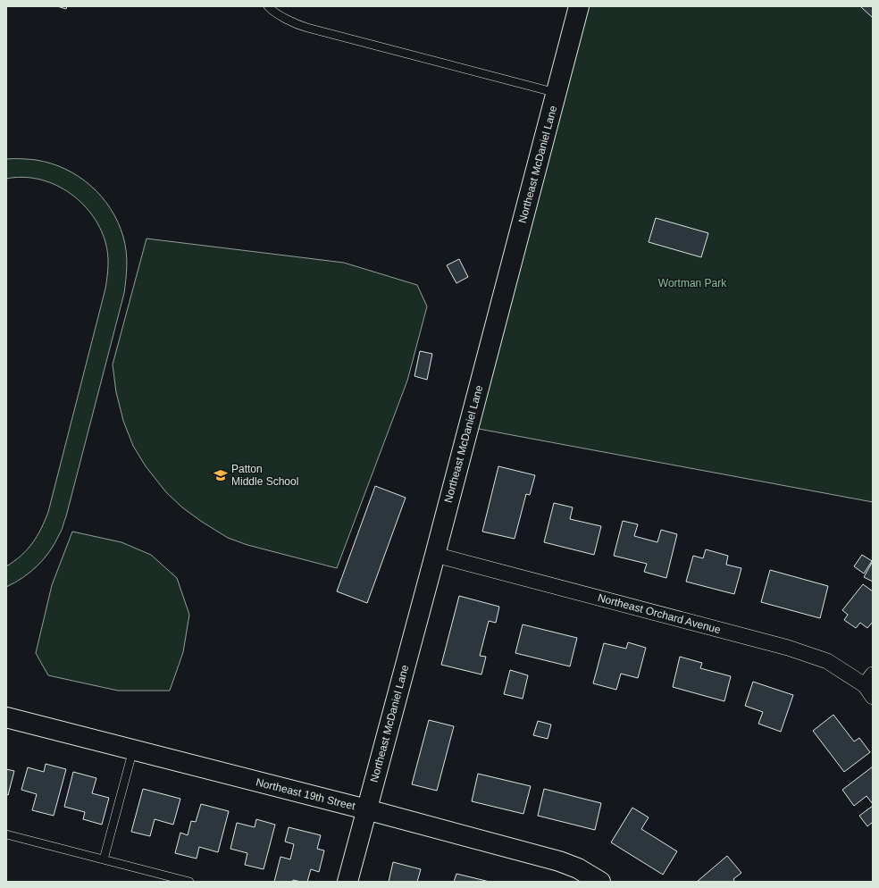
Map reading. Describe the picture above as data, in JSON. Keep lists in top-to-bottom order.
{
  "streets": {
    "street": ["Northeast McDaniel Lane", "Northeast Orchard Avenue", "Northeast 19th Street"]
  },
  "crossings": [
    ["Northeast McDaniel Lane", "Northeast Orchard Avenue"],
    ["Northeast McDaniel Lane", "Northeast 19th Street"]
  ],
  "parks": ["Wortman Park"],
  "places": {
    "school or university": ["Patton Middle School"]
  }
}
